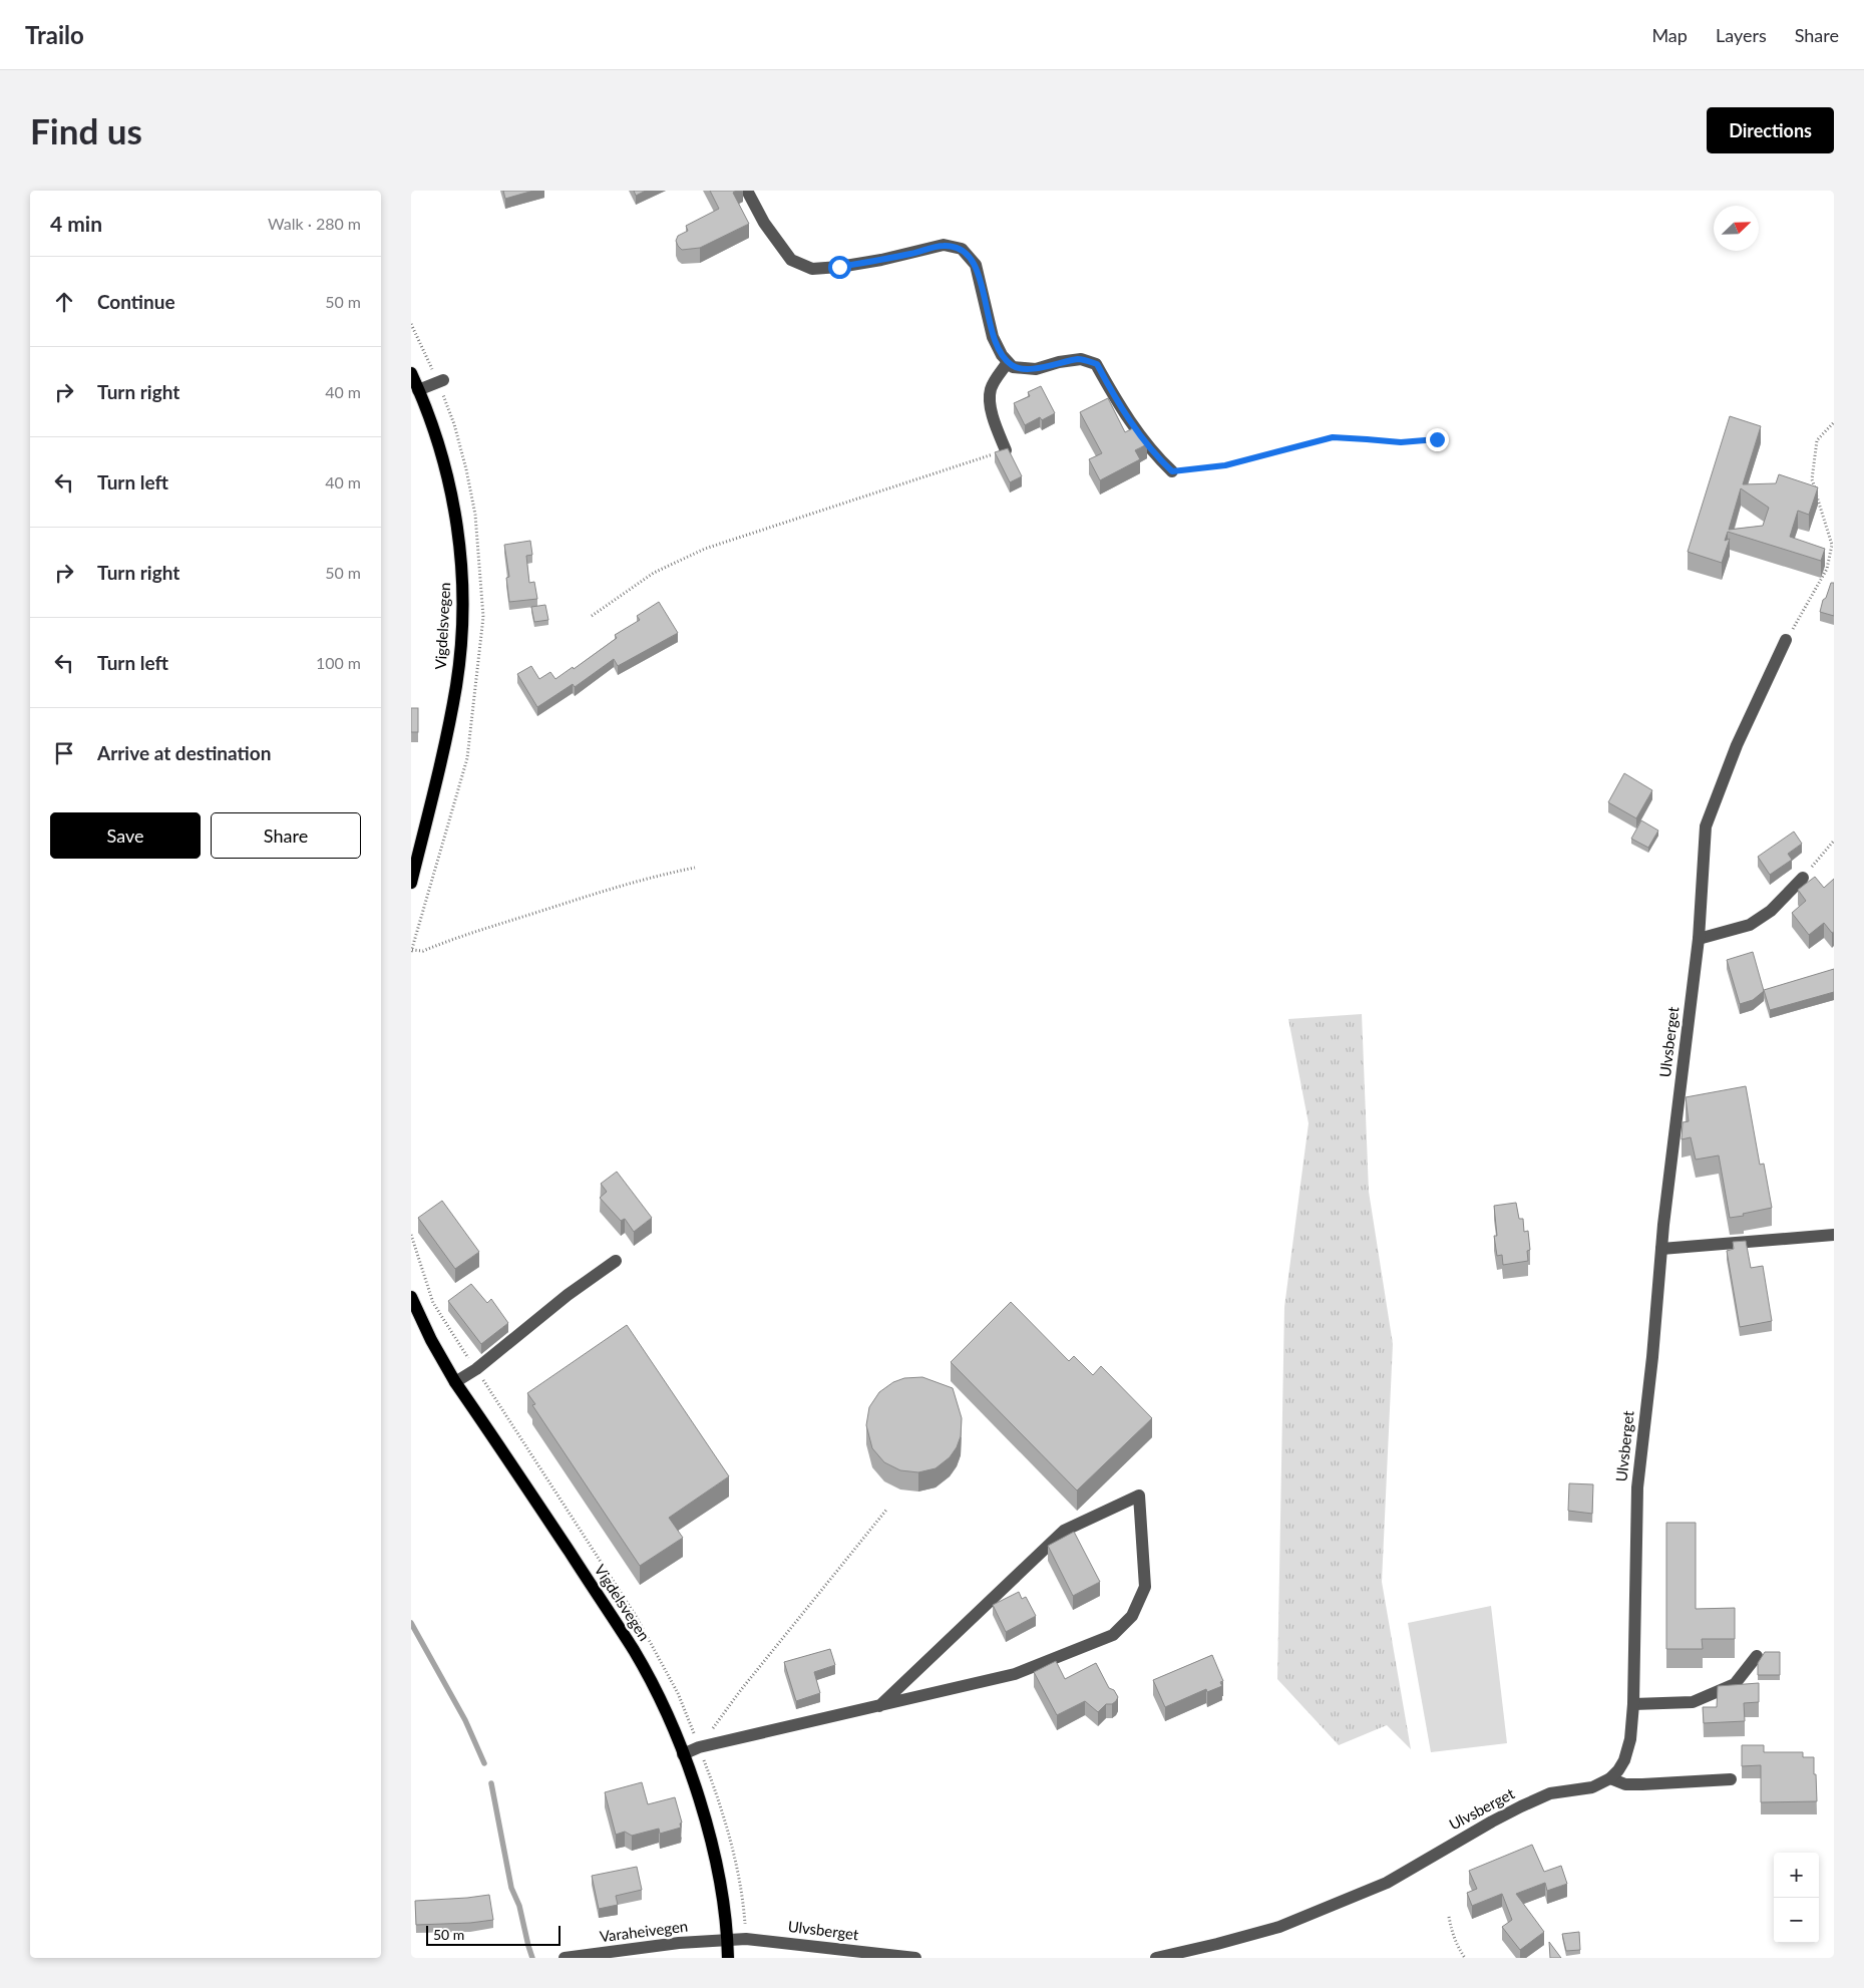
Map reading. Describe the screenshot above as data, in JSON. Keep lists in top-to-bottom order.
{
  "streets": {
    "main road": ["Vigdelsvegen"],
    "street": ["Ulvsberget", "Varaheivegen"]
  },
  "crossings": [
    ["Vigdelsvegen", "Ulvsberget"],
    ["Vigdelsvegen", "Varaheivegen"],
    ["Ulvsberget", "Varaheivegen"]
  ],
  "scale_bar": "50 m",
  "north": "top right",
  "page": {
    "header": "Trailo",
    "nav": ["Map", "Layers", "Share"],
    "buttons": [
      "Directions",
      ["Save", "Share"]
    ],
    "title": "Find us",
    "heading": ["4 min", "Walk · 280 m"],
    "list": [
      ["Continue", "50 m"],
      ["Turn right", "40 m"],
      ["Turn left", "40 m"],
      ["Turn right", "50 m"],
      ["Turn left", "100 m"],
      "Arrive at destination"
    ],
    "map_buttons": ["+", "−"],
    "scale": "50 m"
  }
}
